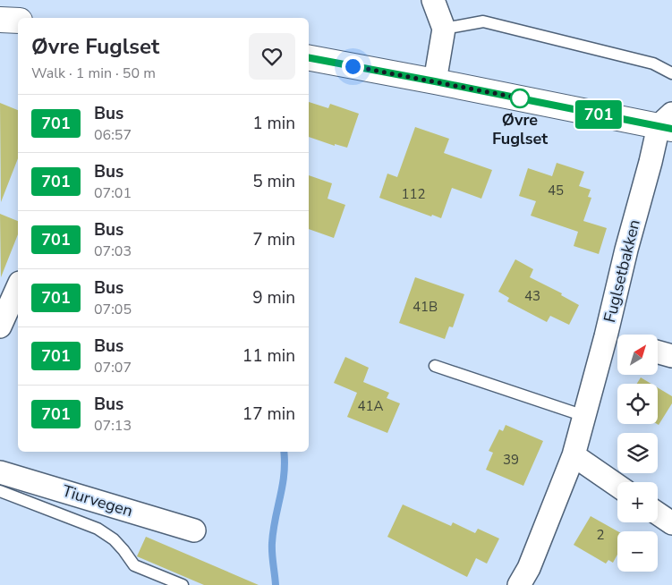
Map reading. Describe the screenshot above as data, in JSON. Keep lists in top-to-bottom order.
{
  "streets": {
    "street": ["Fuglsetbakken", "Tiurvegen"]
  },
  "places": ["Øvre Fuglset"],
  "lines": ["bus line 701"],
  "house_numbers": [
    "45",
    "112",
    "43",
    "41B",
    "41A",
    "39",
    "2"
  ],
  "north": "top right",
  "page": {
    "on_map": "701",
    "heading": ["Øvre Fuglset", "Walk · 1 min · 50 m"],
    "list": [
      {
        "mark": "701",
        "name": "Bus",
        "note": "06:57",
        "value": "1 min"
      },
      {
        "mark": "701",
        "name": "Bus",
        "note": "07:01",
        "value": "5 min"
      },
      {
        "mark": "701",
        "name": "Bus",
        "note": "07:03",
        "value": "7 min"
      },
      {
        "mark": "701",
        "name": "Bus",
        "note": "07:05",
        "value": "9 min"
      },
      {
        "mark": "701",
        "name": "Bus",
        "note": "07:07",
        "value": "11 min"
      },
      {
        "mark": "701",
        "name": "Bus",
        "note": "07:13",
        "value": "17 min"
      }
    ],
    "map_buttons": ["+", "−"]
  }
}
